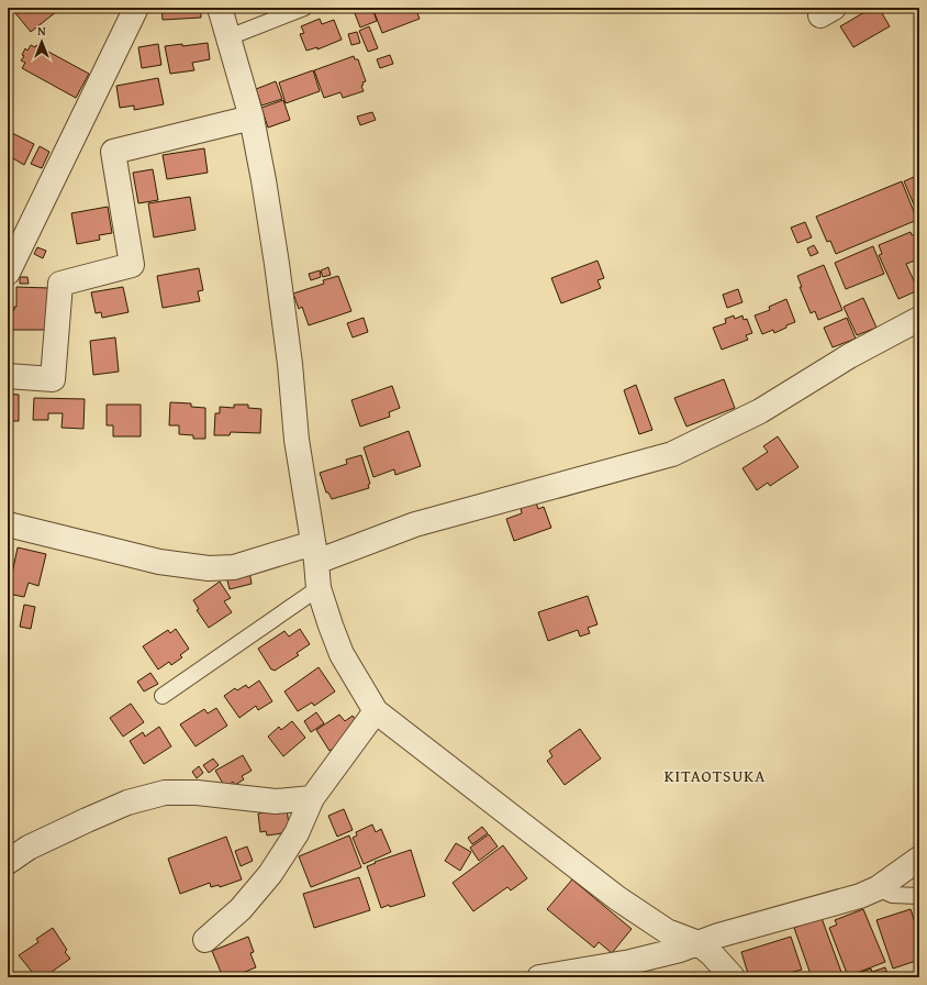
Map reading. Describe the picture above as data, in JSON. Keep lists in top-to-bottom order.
{
  "districts": ["KITAOTSUKA"],
  "north": "top"
}
